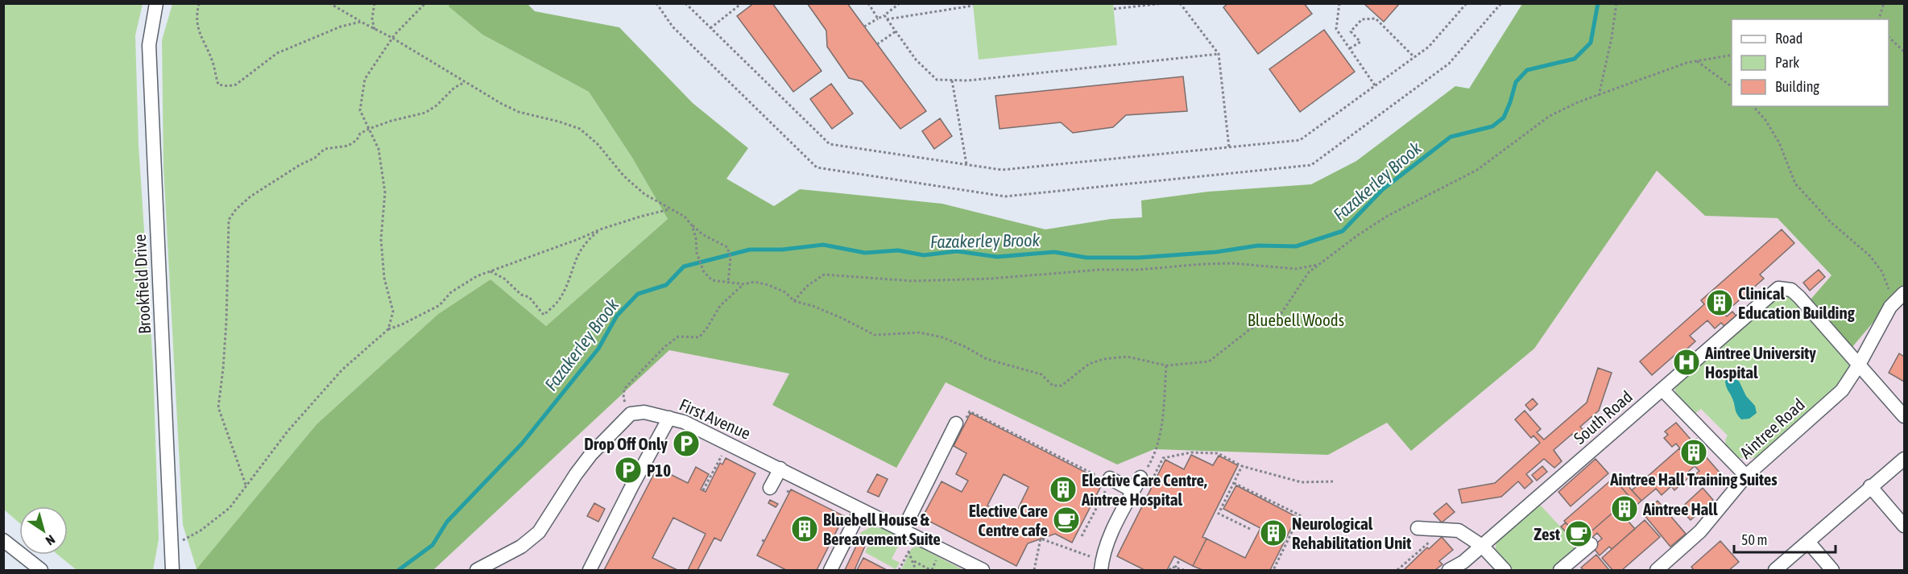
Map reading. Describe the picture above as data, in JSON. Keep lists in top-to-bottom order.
{
  "streets": {
    "street": [
      "Brookfield Drive",
      "South Road",
      "First Avenue",
      "Aintree Road"
    ]
  },
  "crossings": [
    ["South Road", "Aintree Road"]
  ],
  "water": ["Fazakerley Brook"],
  "parks": ["Bluebell Woods"],
  "places": {
    "building": [
      "Clinical Education Building",
      "Aintree Hall Training Suites",
      "Elective Care Centre, Aintree Hospital",
      "Aintree Hall",
      "Bluebell House & Bereavement Suite",
      "Neurological Rehabilitation Unit"
    ],
    "hospital": ["Aintree University Hospital"],
    "parking": ["Drop Off Only", "P10"],
    "cafe": ["Elective Care Centre cafe", "Zest"]
  },
  "legend": ["Road", "Park", "Building"],
  "scale_bar": "50 m",
  "north": "bottom right"
}
